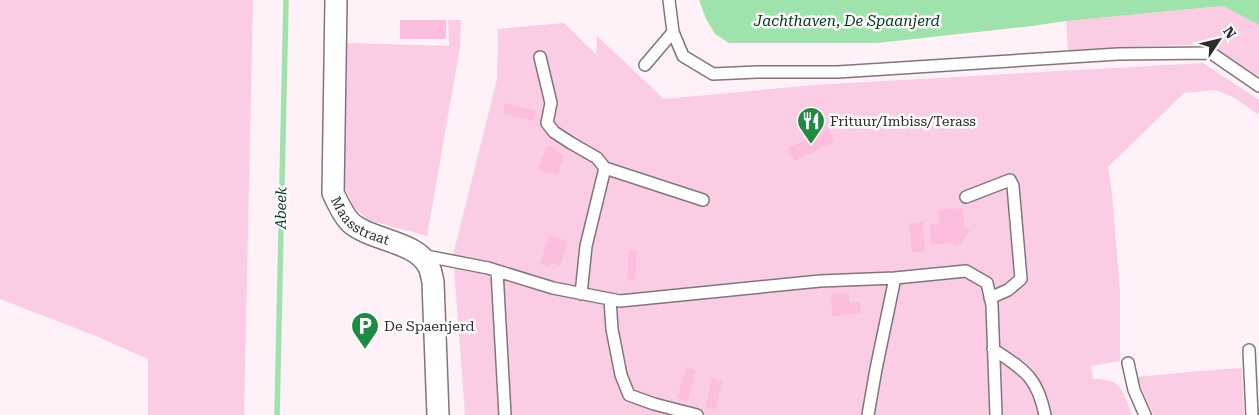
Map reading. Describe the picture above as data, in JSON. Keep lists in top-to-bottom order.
{
  "streets": {
    "street": ["Maasstraat"]
  },
  "water": ["Jachthaven, De Spaanjerd", "Abeek"],
  "places": {
    "restaurant": ["Frituur/Imbiss/Terass"],
    "parking": ["De Spaenjerd"]
  },
  "north": "top right"
}
